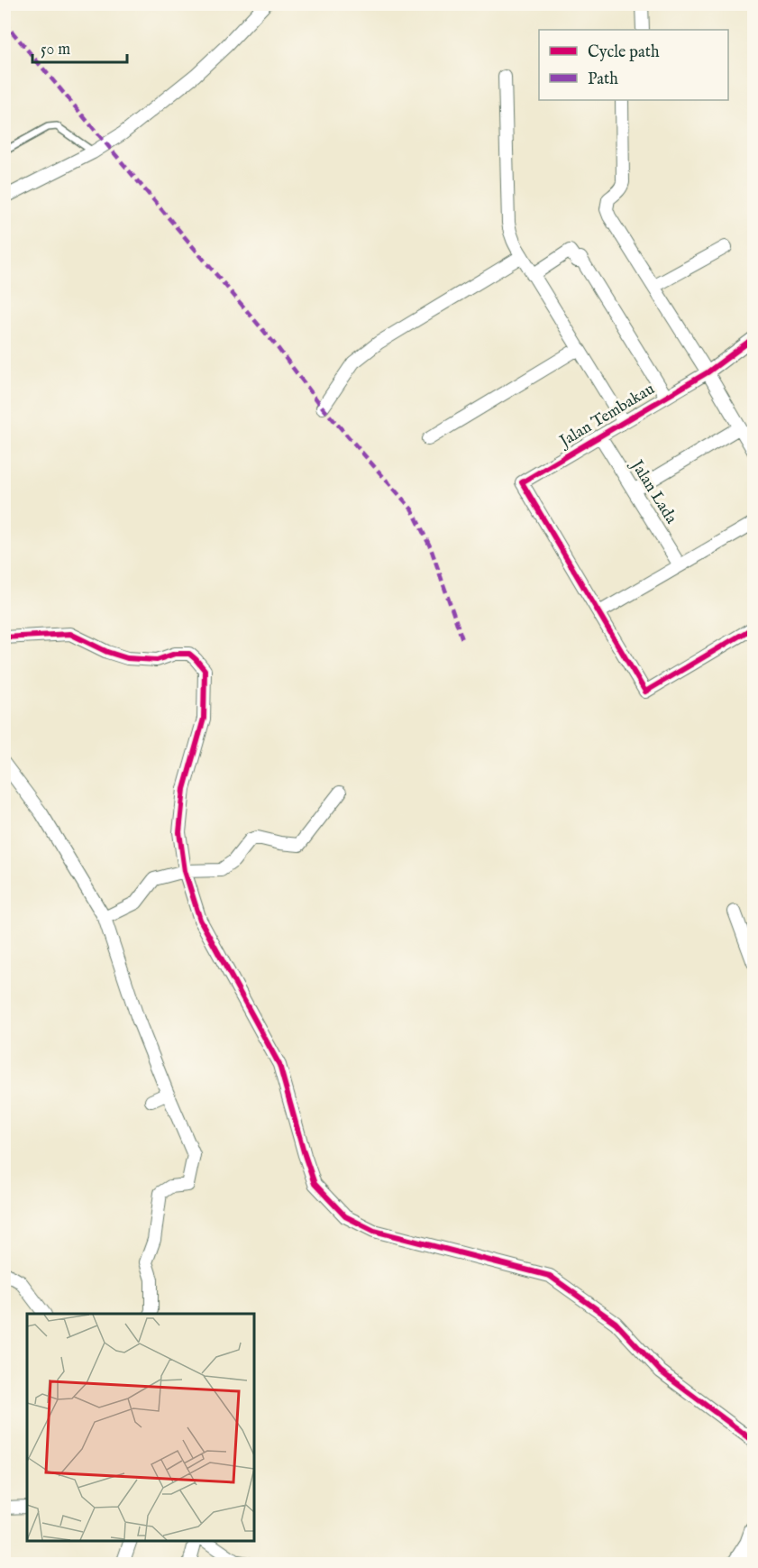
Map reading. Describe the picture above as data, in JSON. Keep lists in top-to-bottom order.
{
  "streets": {
    "street": ["Jalan Tembakau", "Jalan Lada"]
  },
  "crossings": [
    ["Jalan Tembakau", "Jalan Lada"]
  ],
  "legend": ["Cycle path", "Path"],
  "scale_bar": "50 m"
}
